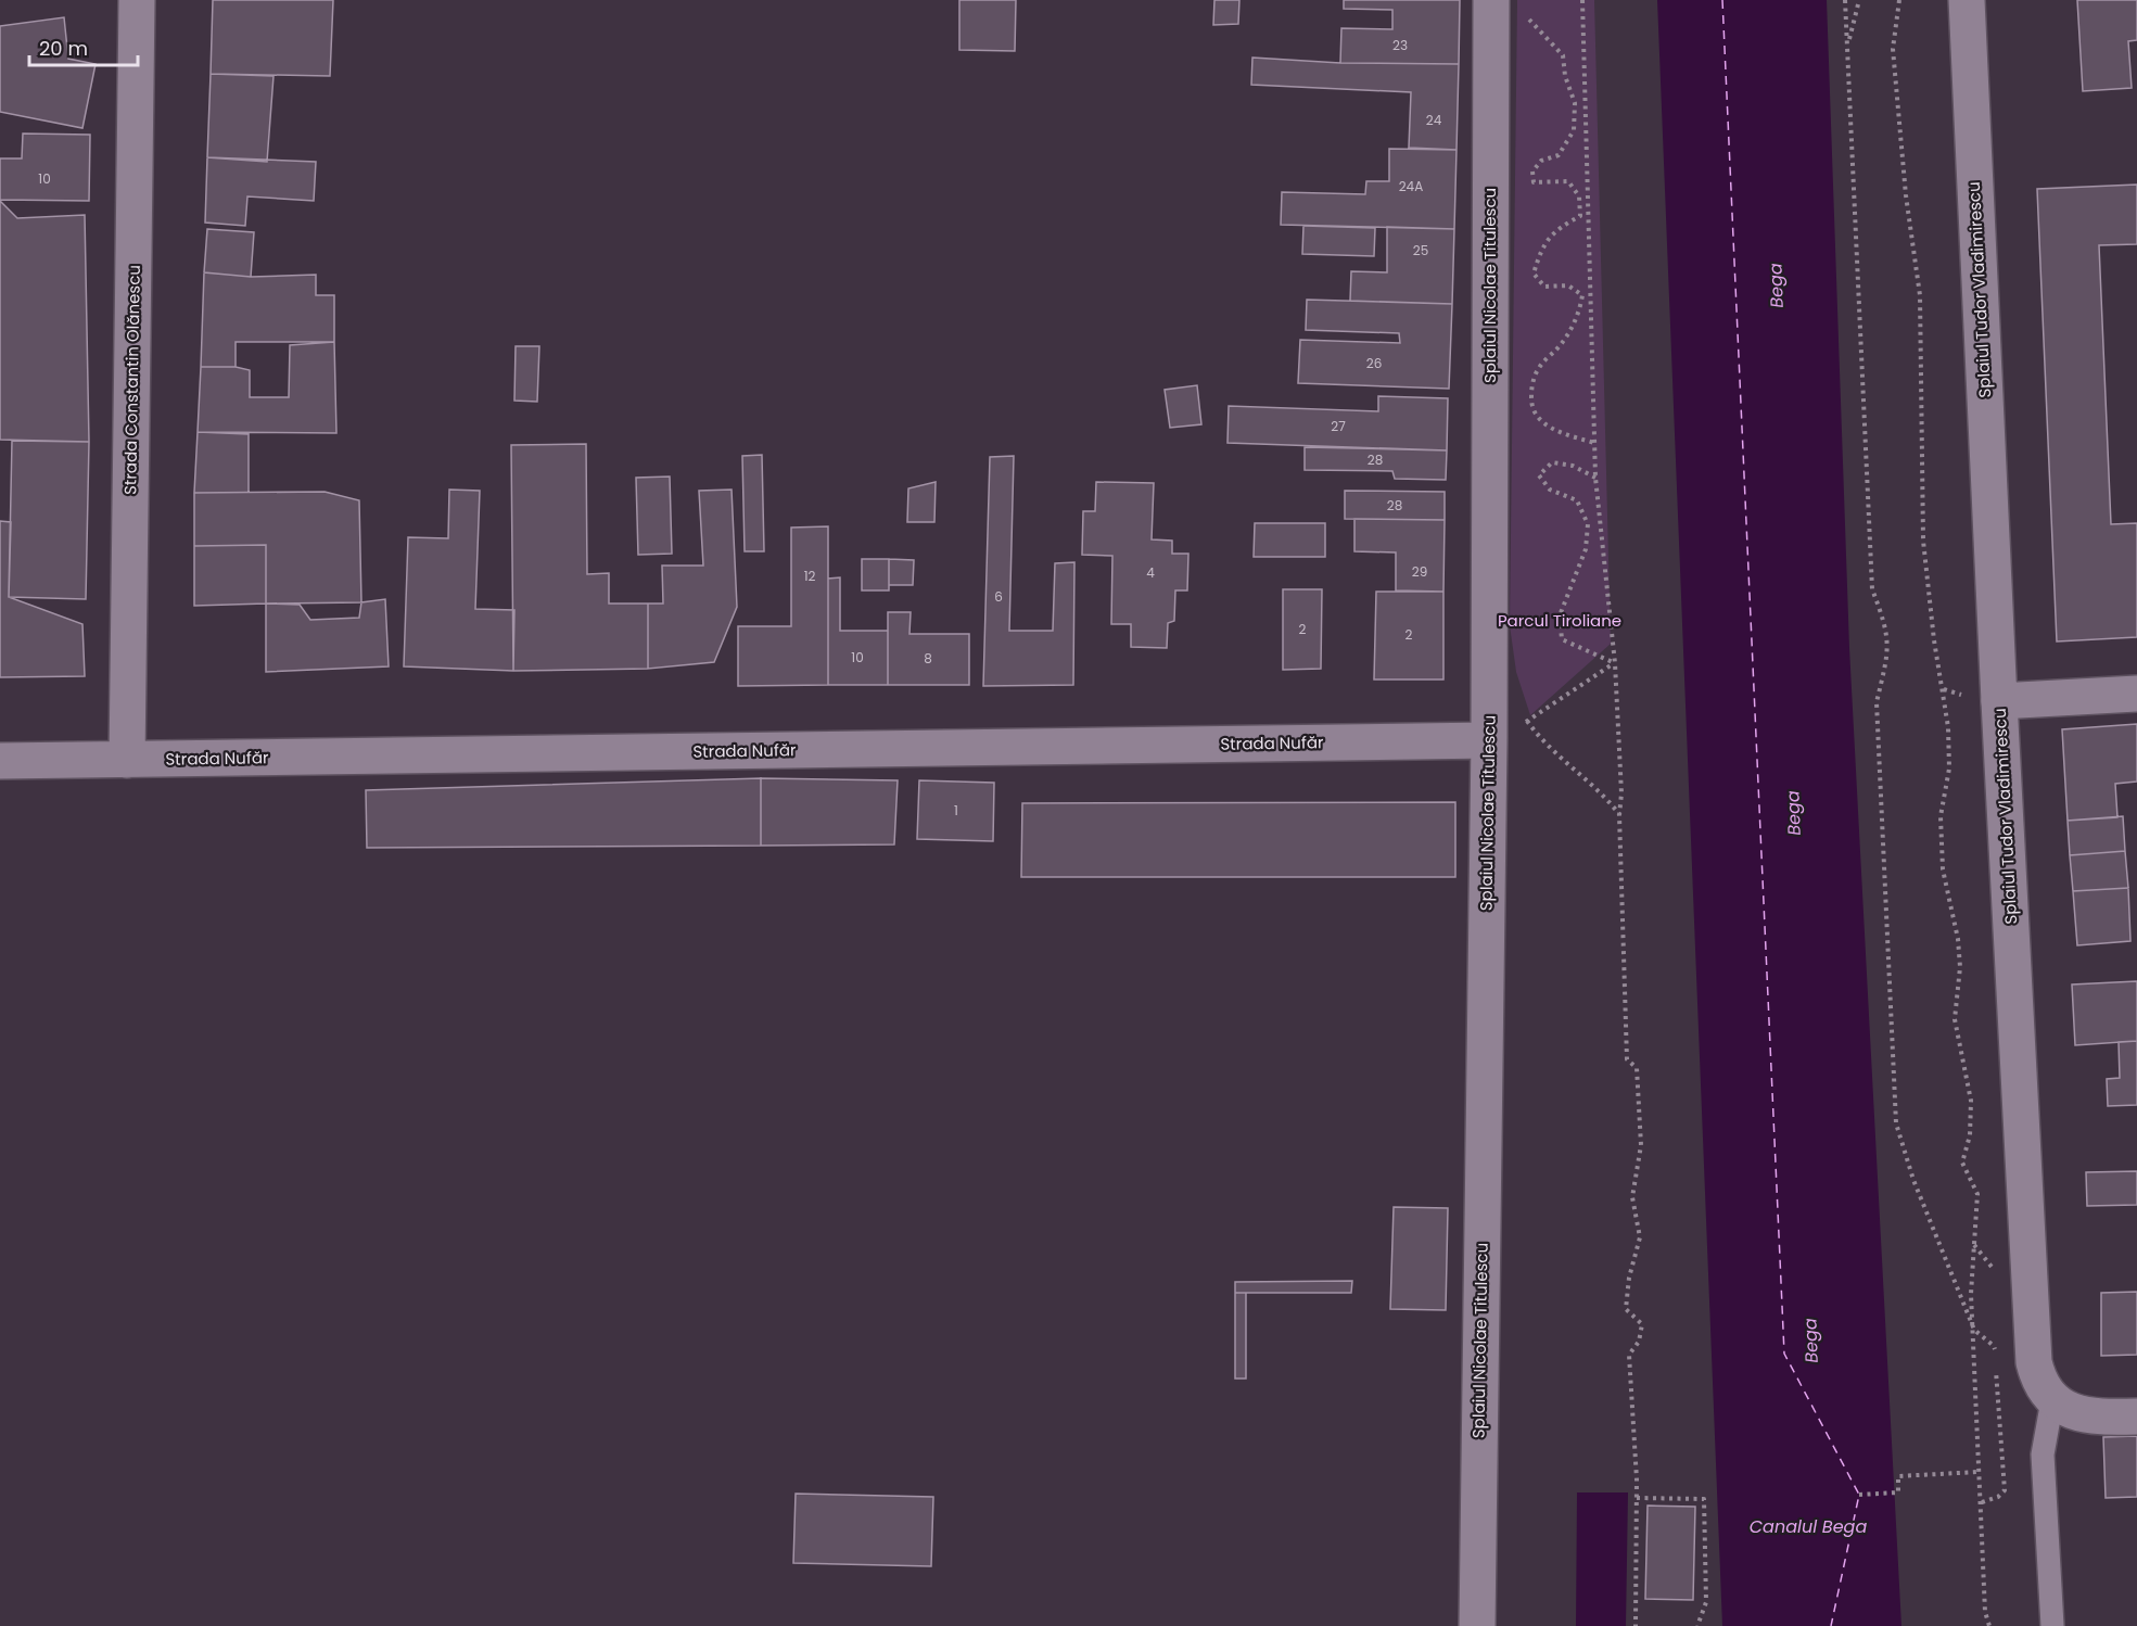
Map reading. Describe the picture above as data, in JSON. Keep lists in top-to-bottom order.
{
  "streets": {
    "street": [
      "Splaiul Nicolae Titulescu",
      "Splaiul Tudor Vladimirescu",
      "Strada Constantin Olănescu",
      "Strada Nufăr"
    ]
  },
  "crossings": [
    ["Splaiul Nicolae Titulescu", "Strada Nufăr"],
    ["Strada Constantin Olănescu", "Strada Nufăr"]
  ],
  "water": ["Bega", "Canalul Bega"],
  "parks": ["Parcul Tiroliane"],
  "house_numbers": [
    "23",
    "24",
    "10",
    "24A",
    "25",
    "26",
    "27",
    "28",
    "28",
    "29",
    "4",
    "12",
    "6",
    "2",
    "2",
    "10",
    "8",
    "1"
  ],
  "scale_bar": "20 m"
}
